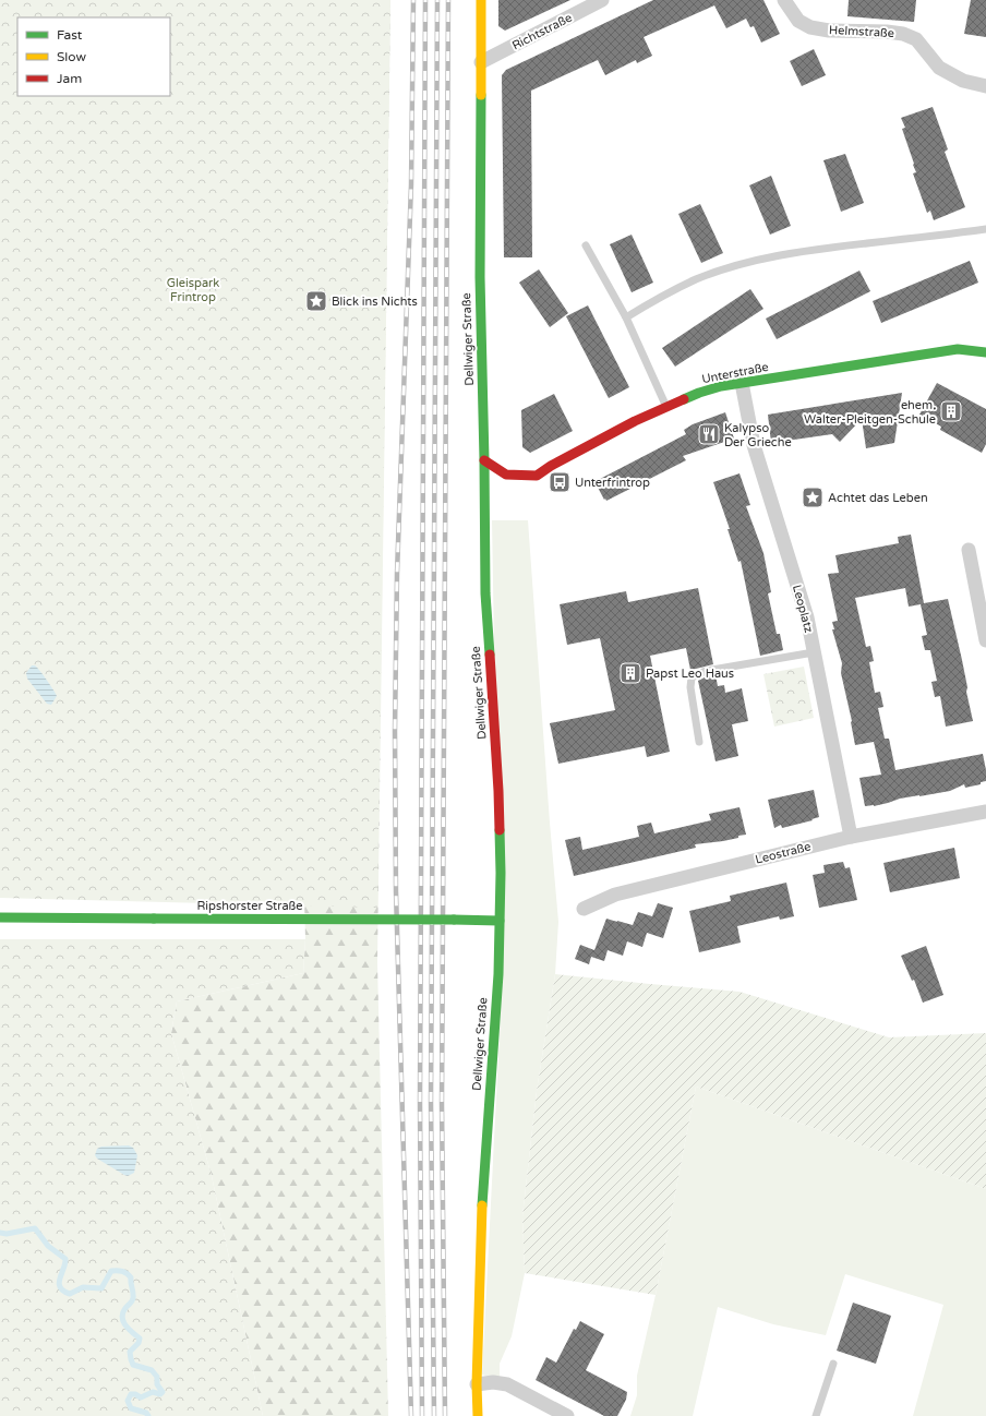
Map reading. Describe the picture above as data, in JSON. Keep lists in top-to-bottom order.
{
  "streets": {
    "main road": ["Dellwiger Straße", "Unterstraße", "Ripshorster Straße"],
    "street": [
      "Richtstraße",
      "Helmstraße",
      "Leoplatz",
      "Leostraße"
    ]
  },
  "crossings": [
    ["Richtstraße", "Dellwiger Straße"],
    ["Dellwiger Straße", "Unterstraße"],
    ["Dellwiger Straße", "Ripshorster Straße"],
    ["Unterstraße", "Leoplatz"],
    ["Leoplatz", "Leostraße"]
  ],
  "parks": ["Gleispark Frintrop"],
  "places": {
    "place": ["Blick ins Nichts", "Achtet das Leben"],
    "building": ["ehem. Walter-Pleitgen-Schule", "Papst Leo Haus"],
    "restaurant": ["Kalypso Der Grieche"],
    "bus stop": ["Unterfrintrop"]
  },
  "legend": ["Fast", "Slow", "Jam"]
}
